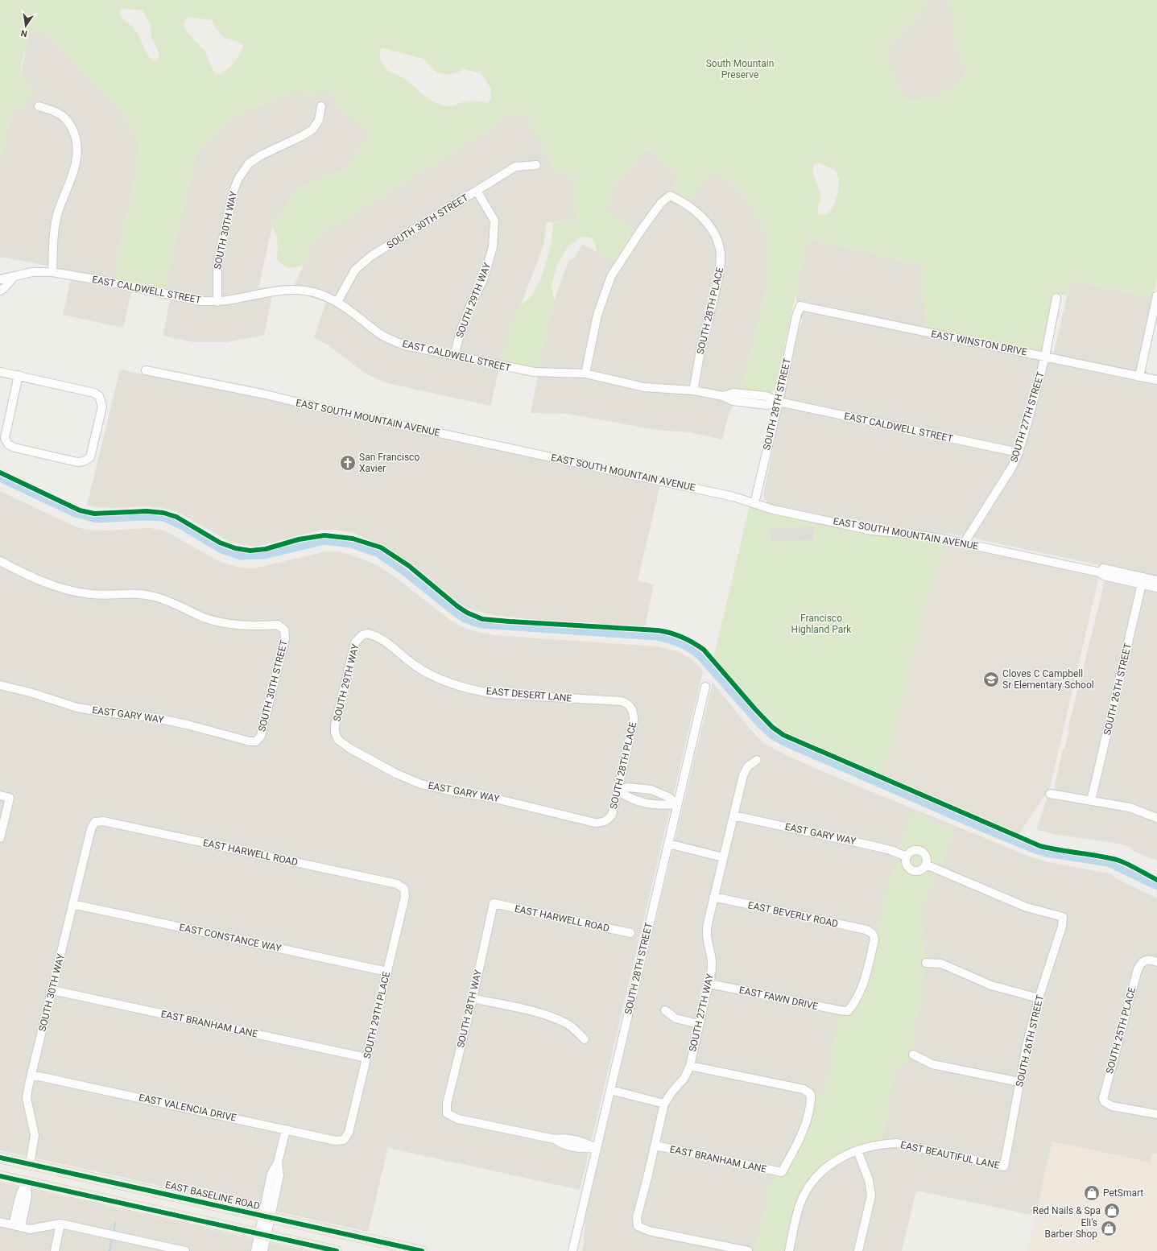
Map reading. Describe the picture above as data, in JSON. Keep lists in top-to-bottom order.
{
  "streets": {
    "main road": ["EAST BASELINE ROAD"],
    "street": [
      "SOUTH 30TH STREET",
      "SOUTH 30TH WAY",
      "EAST CALDWELL STREET",
      "SOUTH 29TH WAY",
      "SOUTH 28TH PLACE",
      "EAST WINSTON DRIVE",
      "SOUTH 28TH STREET",
      "SOUTH 27TH STREET",
      "EAST SOUTH MOUNTAIN AVENUE",
      "SOUTH 26TH STREET",
      "EAST DESERT LANE",
      "EAST GARY WAY",
      "EAST HARWELL ROAD",
      "EAST BEVERLY ROAD",
      "EAST CONSTANCE WAY",
      "EAST FAWN DRIVE",
      "SOUTH 28TH WAY",
      "SOUTH 27TH WAY",
      "SOUTH 29TH PLACE",
      "EAST BRANHAM LANE",
      "SOUTH 25TH PLACE",
      "EAST VALENCIA DRIVE",
      "EAST BEAUTIFUL LANE"
    ]
  },
  "crossings": [
    ["SOUTH 30TH STREET", "EAST CALDWELL STREET"],
    ["SOUTH 30TH STREET", "SOUTH 29TH WAY"],
    ["SOUTH 30TH STREET", "EAST GARY WAY"],
    ["SOUTH 30TH WAY", "EAST CALDWELL STREET"],
    ["SOUTH 30TH WAY", "EAST HARWELL ROAD"],
    ["SOUTH 30TH WAY", "EAST CONSTANCE WAY"],
    ["SOUTH 30TH WAY", "EAST BRANHAM LANE"],
    ["SOUTH 30TH WAY", "EAST VALENCIA DRIVE"],
    ["SOUTH 30TH WAY", "EAST BASELINE ROAD"],
    ["EAST CALDWELL STREET", "SOUTH 29TH WAY"],
    ["EAST CALDWELL STREET", "SOUTH 28TH PLACE"],
    ["EAST CALDWELL STREET", "SOUTH 28TH STREET"],
    ["EAST CALDWELL STREET", "SOUTH 27TH STREET"],
    ["SOUTH 29TH WAY", "EAST DESERT LANE"],
    ["SOUTH 29TH WAY", "EAST GARY WAY"],
    ["SOUTH 28TH PLACE", "EAST DESERT LANE"],
    ["SOUTH 28TH PLACE", "EAST GARY WAY"],
    ["EAST WINSTON DRIVE", "SOUTH 28TH STREET"],
    ["EAST WINSTON DRIVE", "SOUTH 27TH STREET"],
    ["SOUTH 28TH STREET", "EAST SOUTH MOUNTAIN AVENUE"],
    ["SOUTH 28TH STREET", "SOUTH 28TH WAY"],
    ["SOUTH 27TH STREET", "EAST SOUTH MOUNTAIN AVENUE"],
    ["EAST SOUTH MOUNTAIN AVENUE", "SOUTH 26TH STREET"],
    ["SOUTH 26TH STREET", "EAST GARY WAY"],
    ["SOUTH 26TH STREET", "EAST BEAUTIFUL LANE"],
    ["EAST GARY WAY", "SOUTH 27TH WAY"],
    ["EAST HARWELL ROAD", "SOUTH 28TH WAY"],
    ["EAST HARWELL ROAD", "SOUTH 29TH PLACE"],
    ["EAST BEVERLY ROAD", "EAST FAWN DRIVE"],
    ["EAST BEVERLY ROAD", "SOUTH 27TH WAY"],
    ["EAST CONSTANCE WAY", "SOUTH 29TH PLACE"],
    ["EAST FAWN DRIVE", "SOUTH 27TH WAY"],
    ["SOUTH 27TH WAY", "EAST BRANHAM LANE"],
    ["SOUTH 29TH PLACE", "EAST BRANHAM LANE"],
    ["SOUTH 29TH PLACE", "EAST VALENCIA DRIVE"]
  ],
  "parks": ["South Mountain Preserve", "Francisco Highland Park"],
  "places": {
    "church": ["San Francisco Xavier"],
    "school or university": ["Cloves C Campbell Sr Elementary School"],
    "shop": ["PetSmart", "Red Nails & Spa", "Eli's Barber Shop"]
  },
  "north": "bottom"
}
